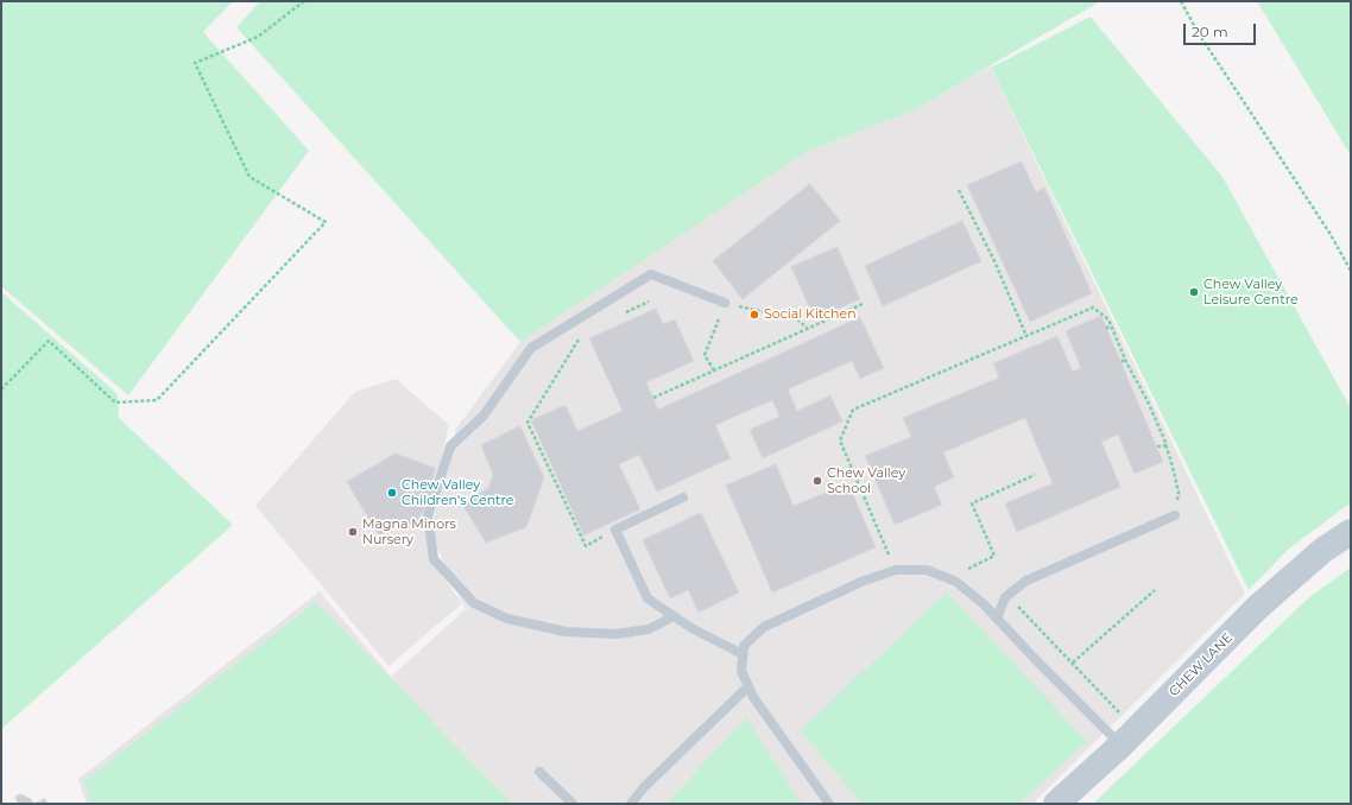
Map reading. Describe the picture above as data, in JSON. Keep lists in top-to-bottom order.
{
  "streets": {
    "main road": ["CHEW LANE"]
  },
  "places": [
    "Chew Valley Leisure Centre",
    "Social Kitchen",
    "Chew Valley School",
    "Chew Valley Children's Centre",
    "Magna Minors Nursery"
  ],
  "scale_bar": "20 m"
}
